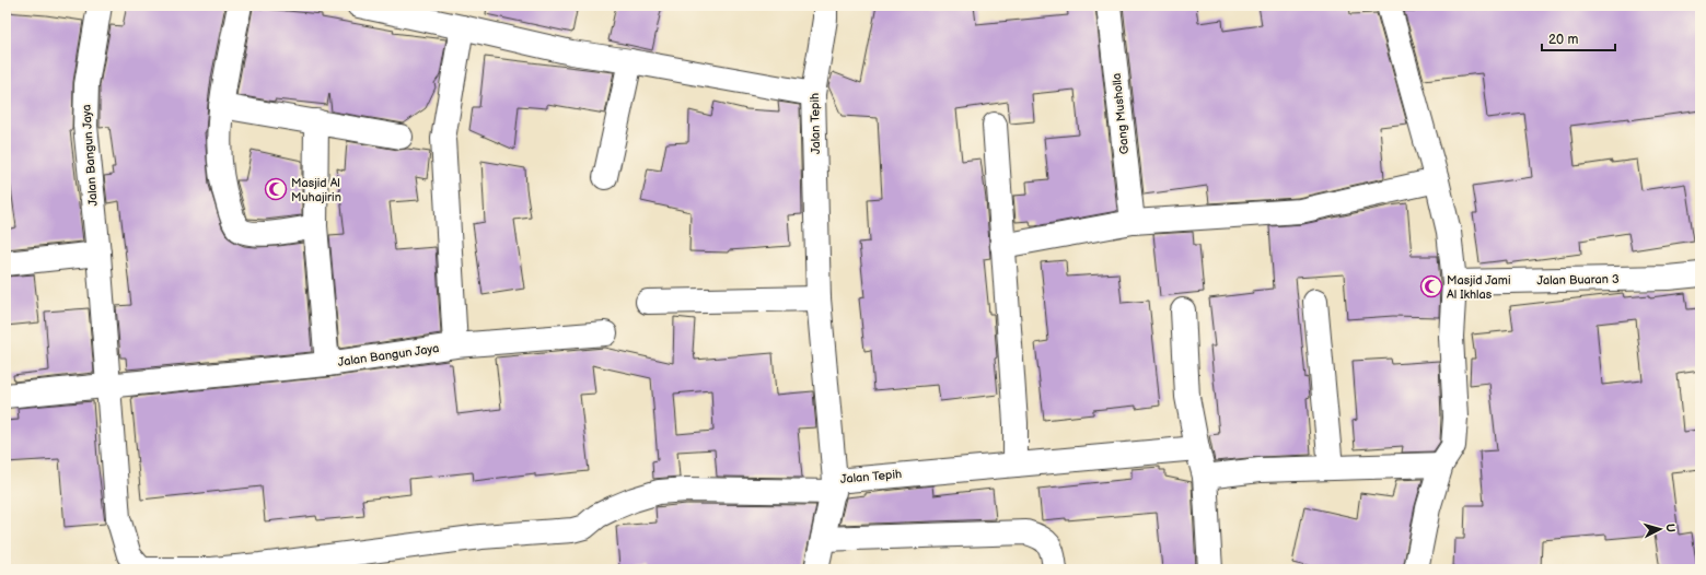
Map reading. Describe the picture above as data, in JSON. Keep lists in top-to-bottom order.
{
  "streets": {
    "street": [
      "Gang Musholla",
      "Jalan Tepih",
      "Jalan Bangun Jaya",
      "Jalan Buaran 3"
    ]
  },
  "places": {
    "mosque": ["Masjid Al Muhajirin", "Masjid Jami Al Ikhlas"]
  },
  "scale_bar": "20 m",
  "north": "right"
}
